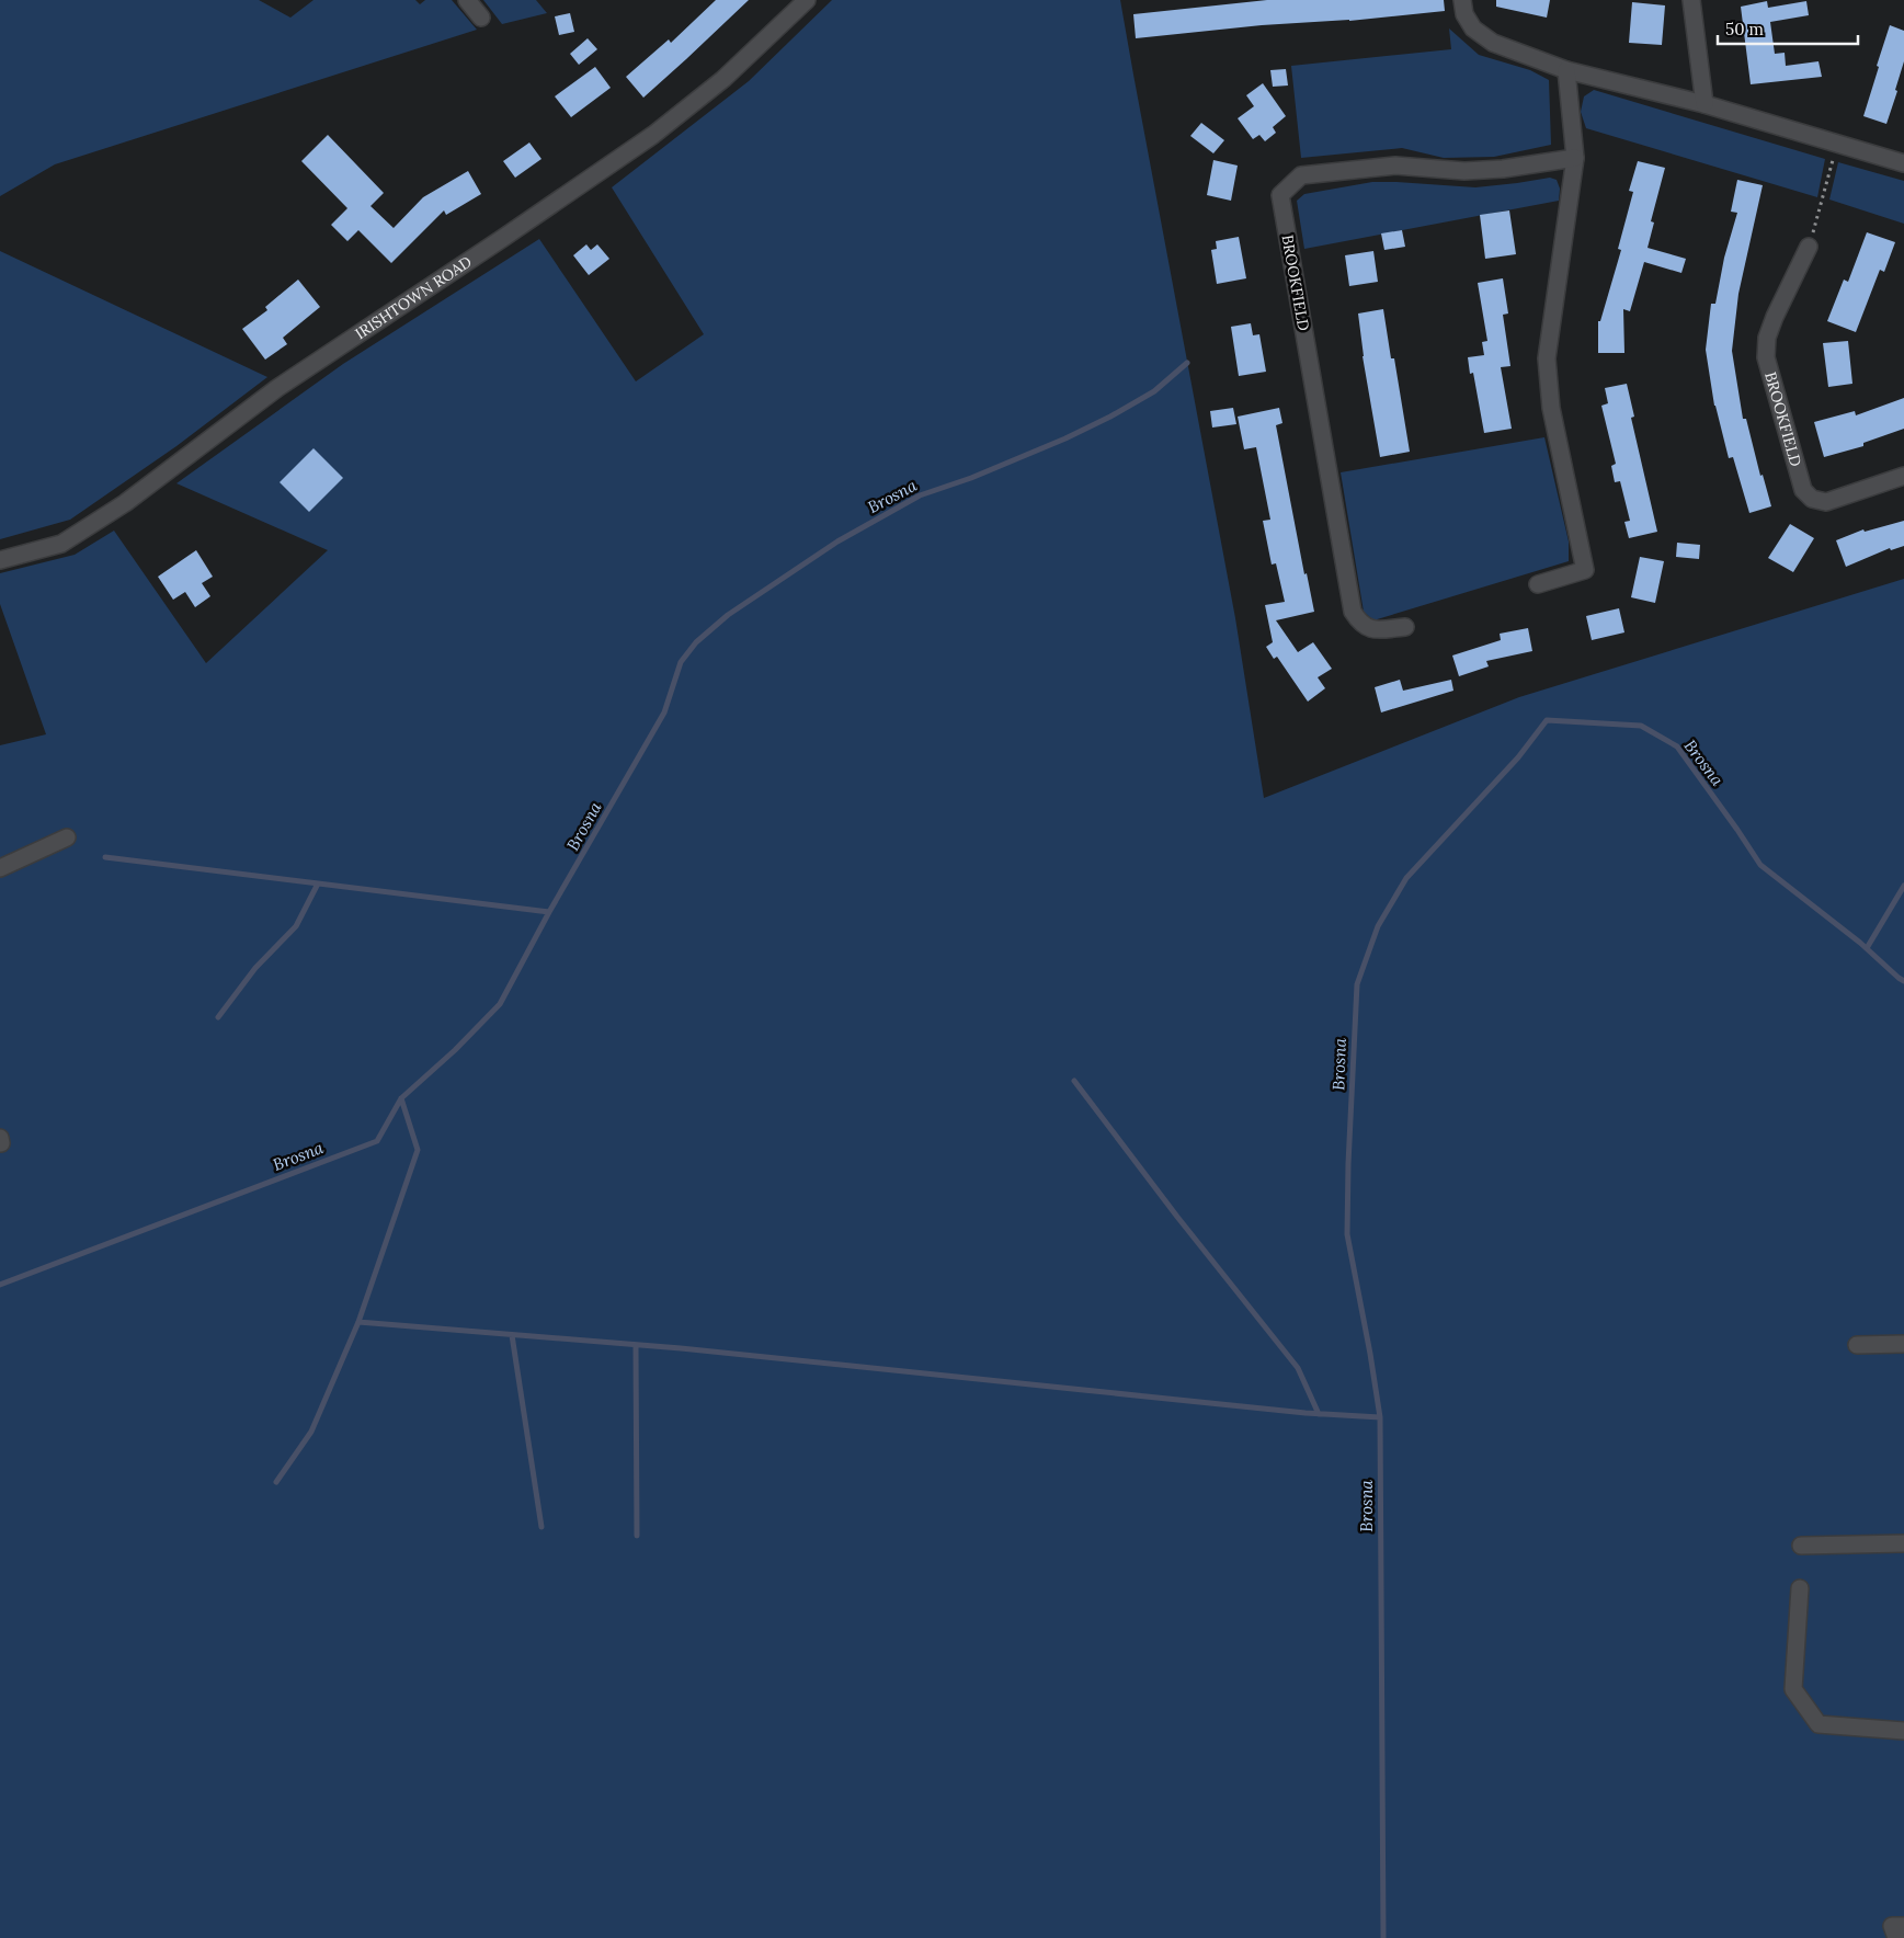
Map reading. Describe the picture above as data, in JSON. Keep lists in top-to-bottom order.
{
  "streets": {
    "street": ["BROOKFIELD", "IRISHTOWN ROAD"]
  },
  "water": ["Brosna"],
  "scale_bar": "50 m"
}
